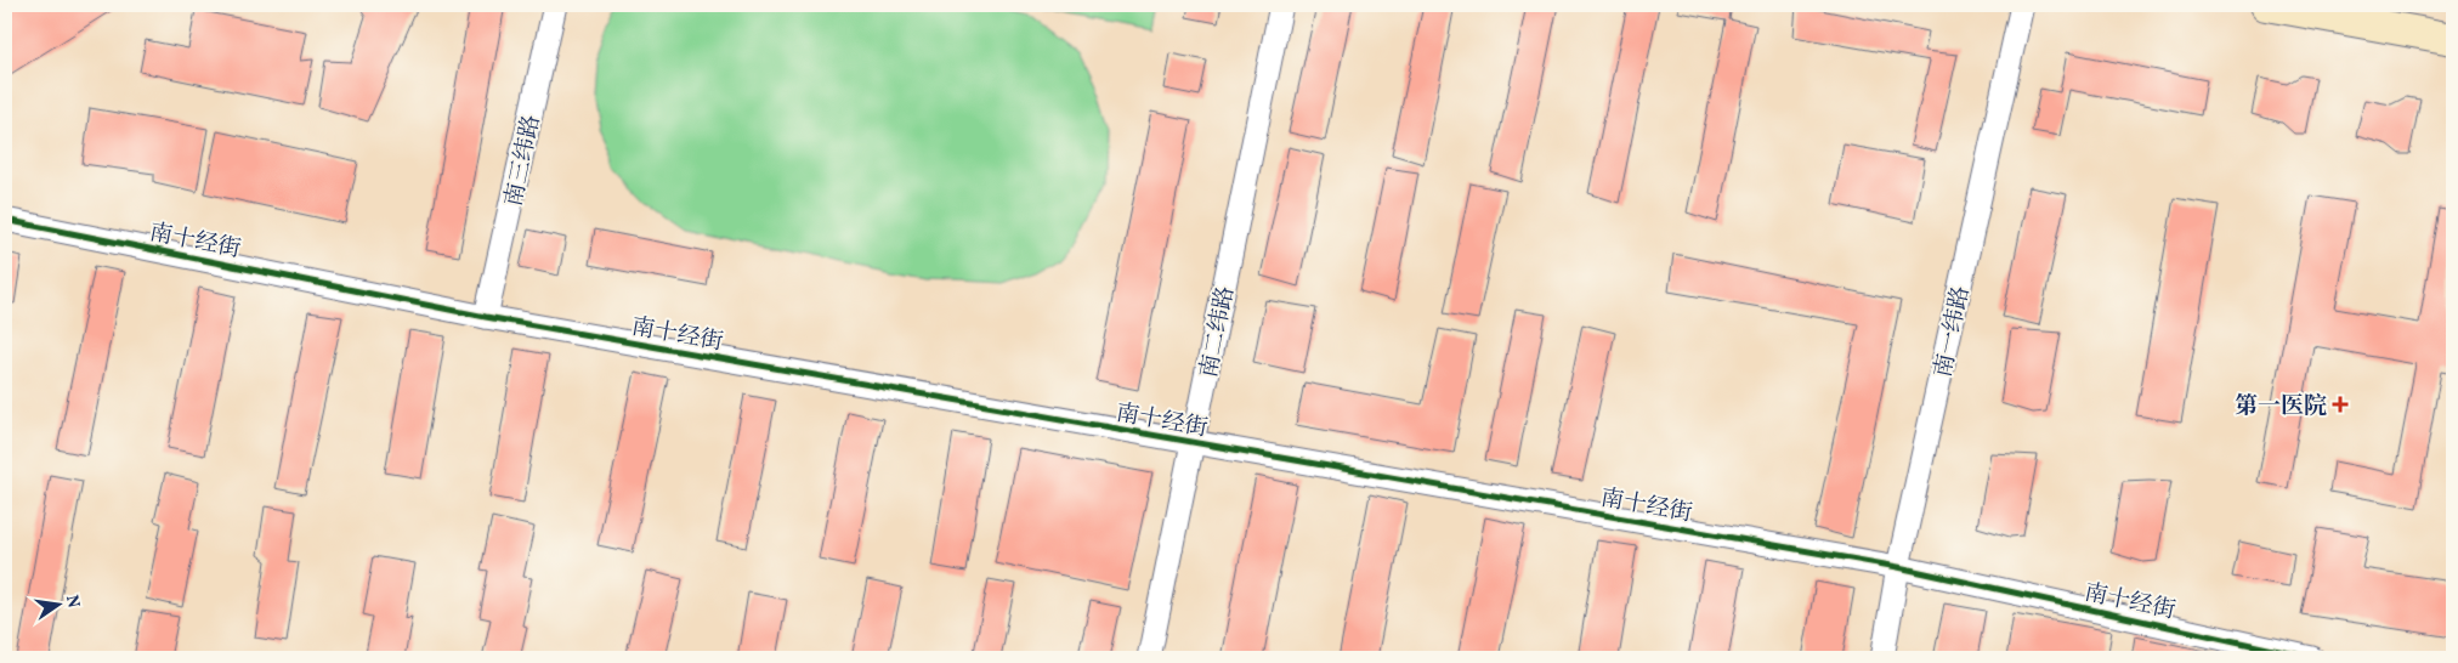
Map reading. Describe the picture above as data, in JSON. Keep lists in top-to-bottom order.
{
  "streets": {
    "street": [
      "南三纬路",
      "南十经街",
      "南二纬路",
      "南一纬路"
    ]
  },
  "crossings": [
    ["南三纬路", "南十经街"],
    ["南十经街", "南二纬路"],
    ["南十经街", "南一纬路"]
  ],
  "places": {
    "health": ["第一医院"]
  },
  "north": "right"
}
